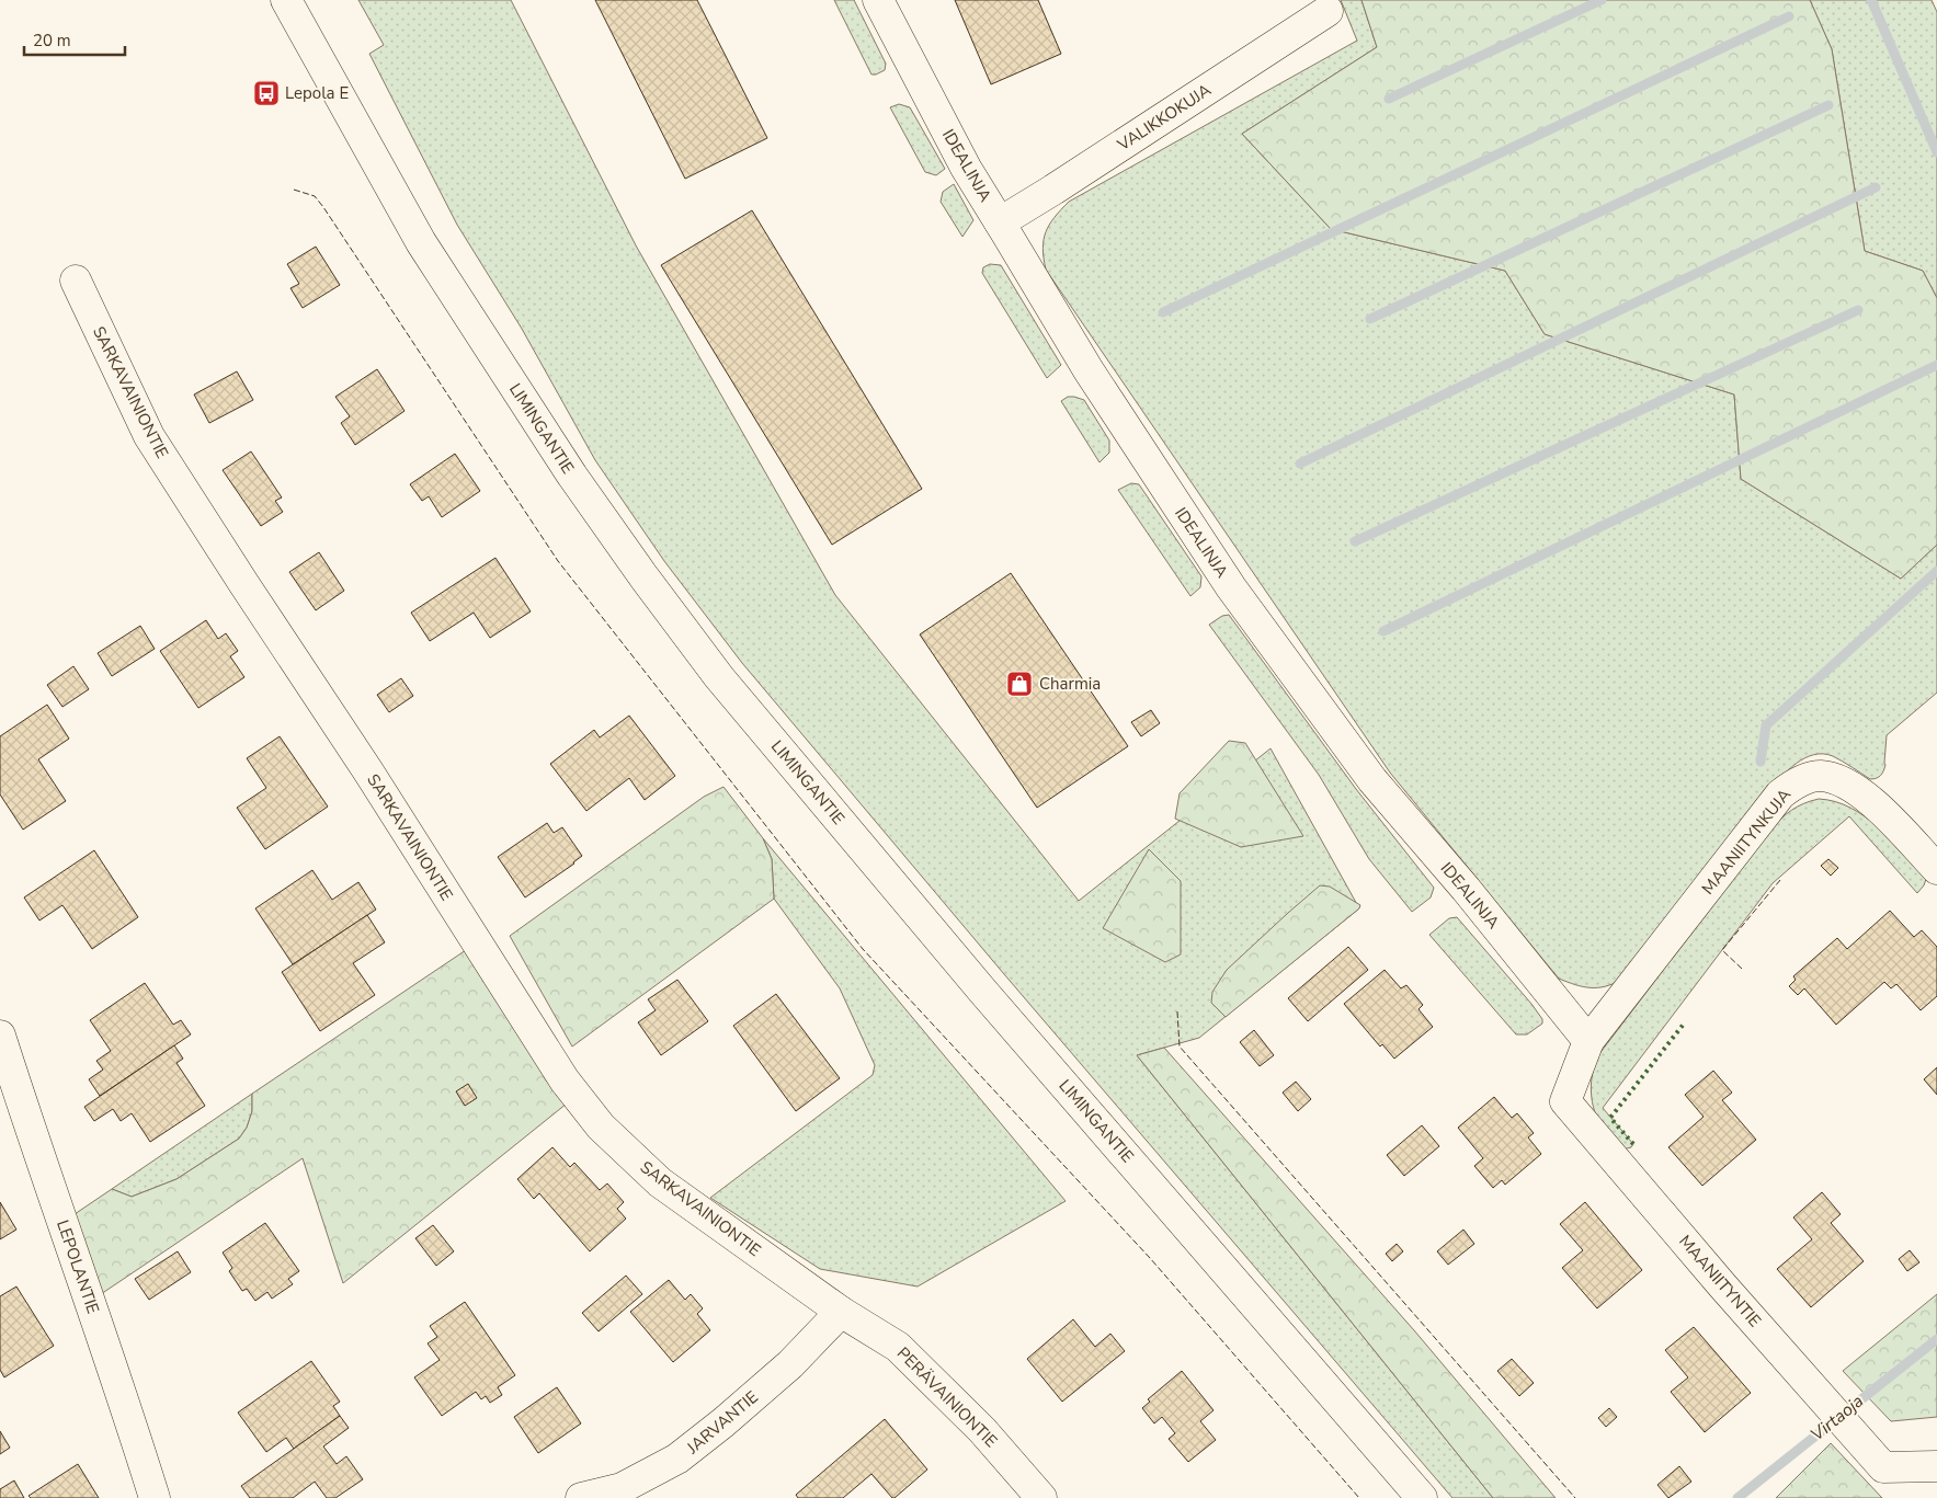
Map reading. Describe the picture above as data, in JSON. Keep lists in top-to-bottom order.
{
  "streets": {
    "street": [
      "VALIKKOKUJA",
      "IDEALINJA",
      "SARKAVAINIONTIE",
      "LIMINGANTIE",
      "MAANIITYNKUJA",
      "LEPOLANTIE",
      "MAANIITYNTIE",
      "PERÄVAINIONTIE",
      "JARVANTIE"
    ]
  },
  "crossings": [
    ["VALIKKOKUJA", "IDEALINJA"],
    ["IDEALINJA", "MAANIITYNKUJA"],
    ["IDEALINJA", "MAANIITYNTIE"],
    ["SARKAVAINIONTIE", "PERÄVAINIONTIE"],
    ["SARKAVAINIONTIE", "JARVANTIE"],
    ["MAANIITYNKUJA", "MAANIITYNTIE"],
    ["PERÄVAINIONTIE", "JARVANTIE"]
  ],
  "water": ["Virtaoja"],
  "places": {
    "bus stop": ["Lepola E"],
    "shop": ["Charmia"]
  },
  "scale_bar": "20 m"
}
